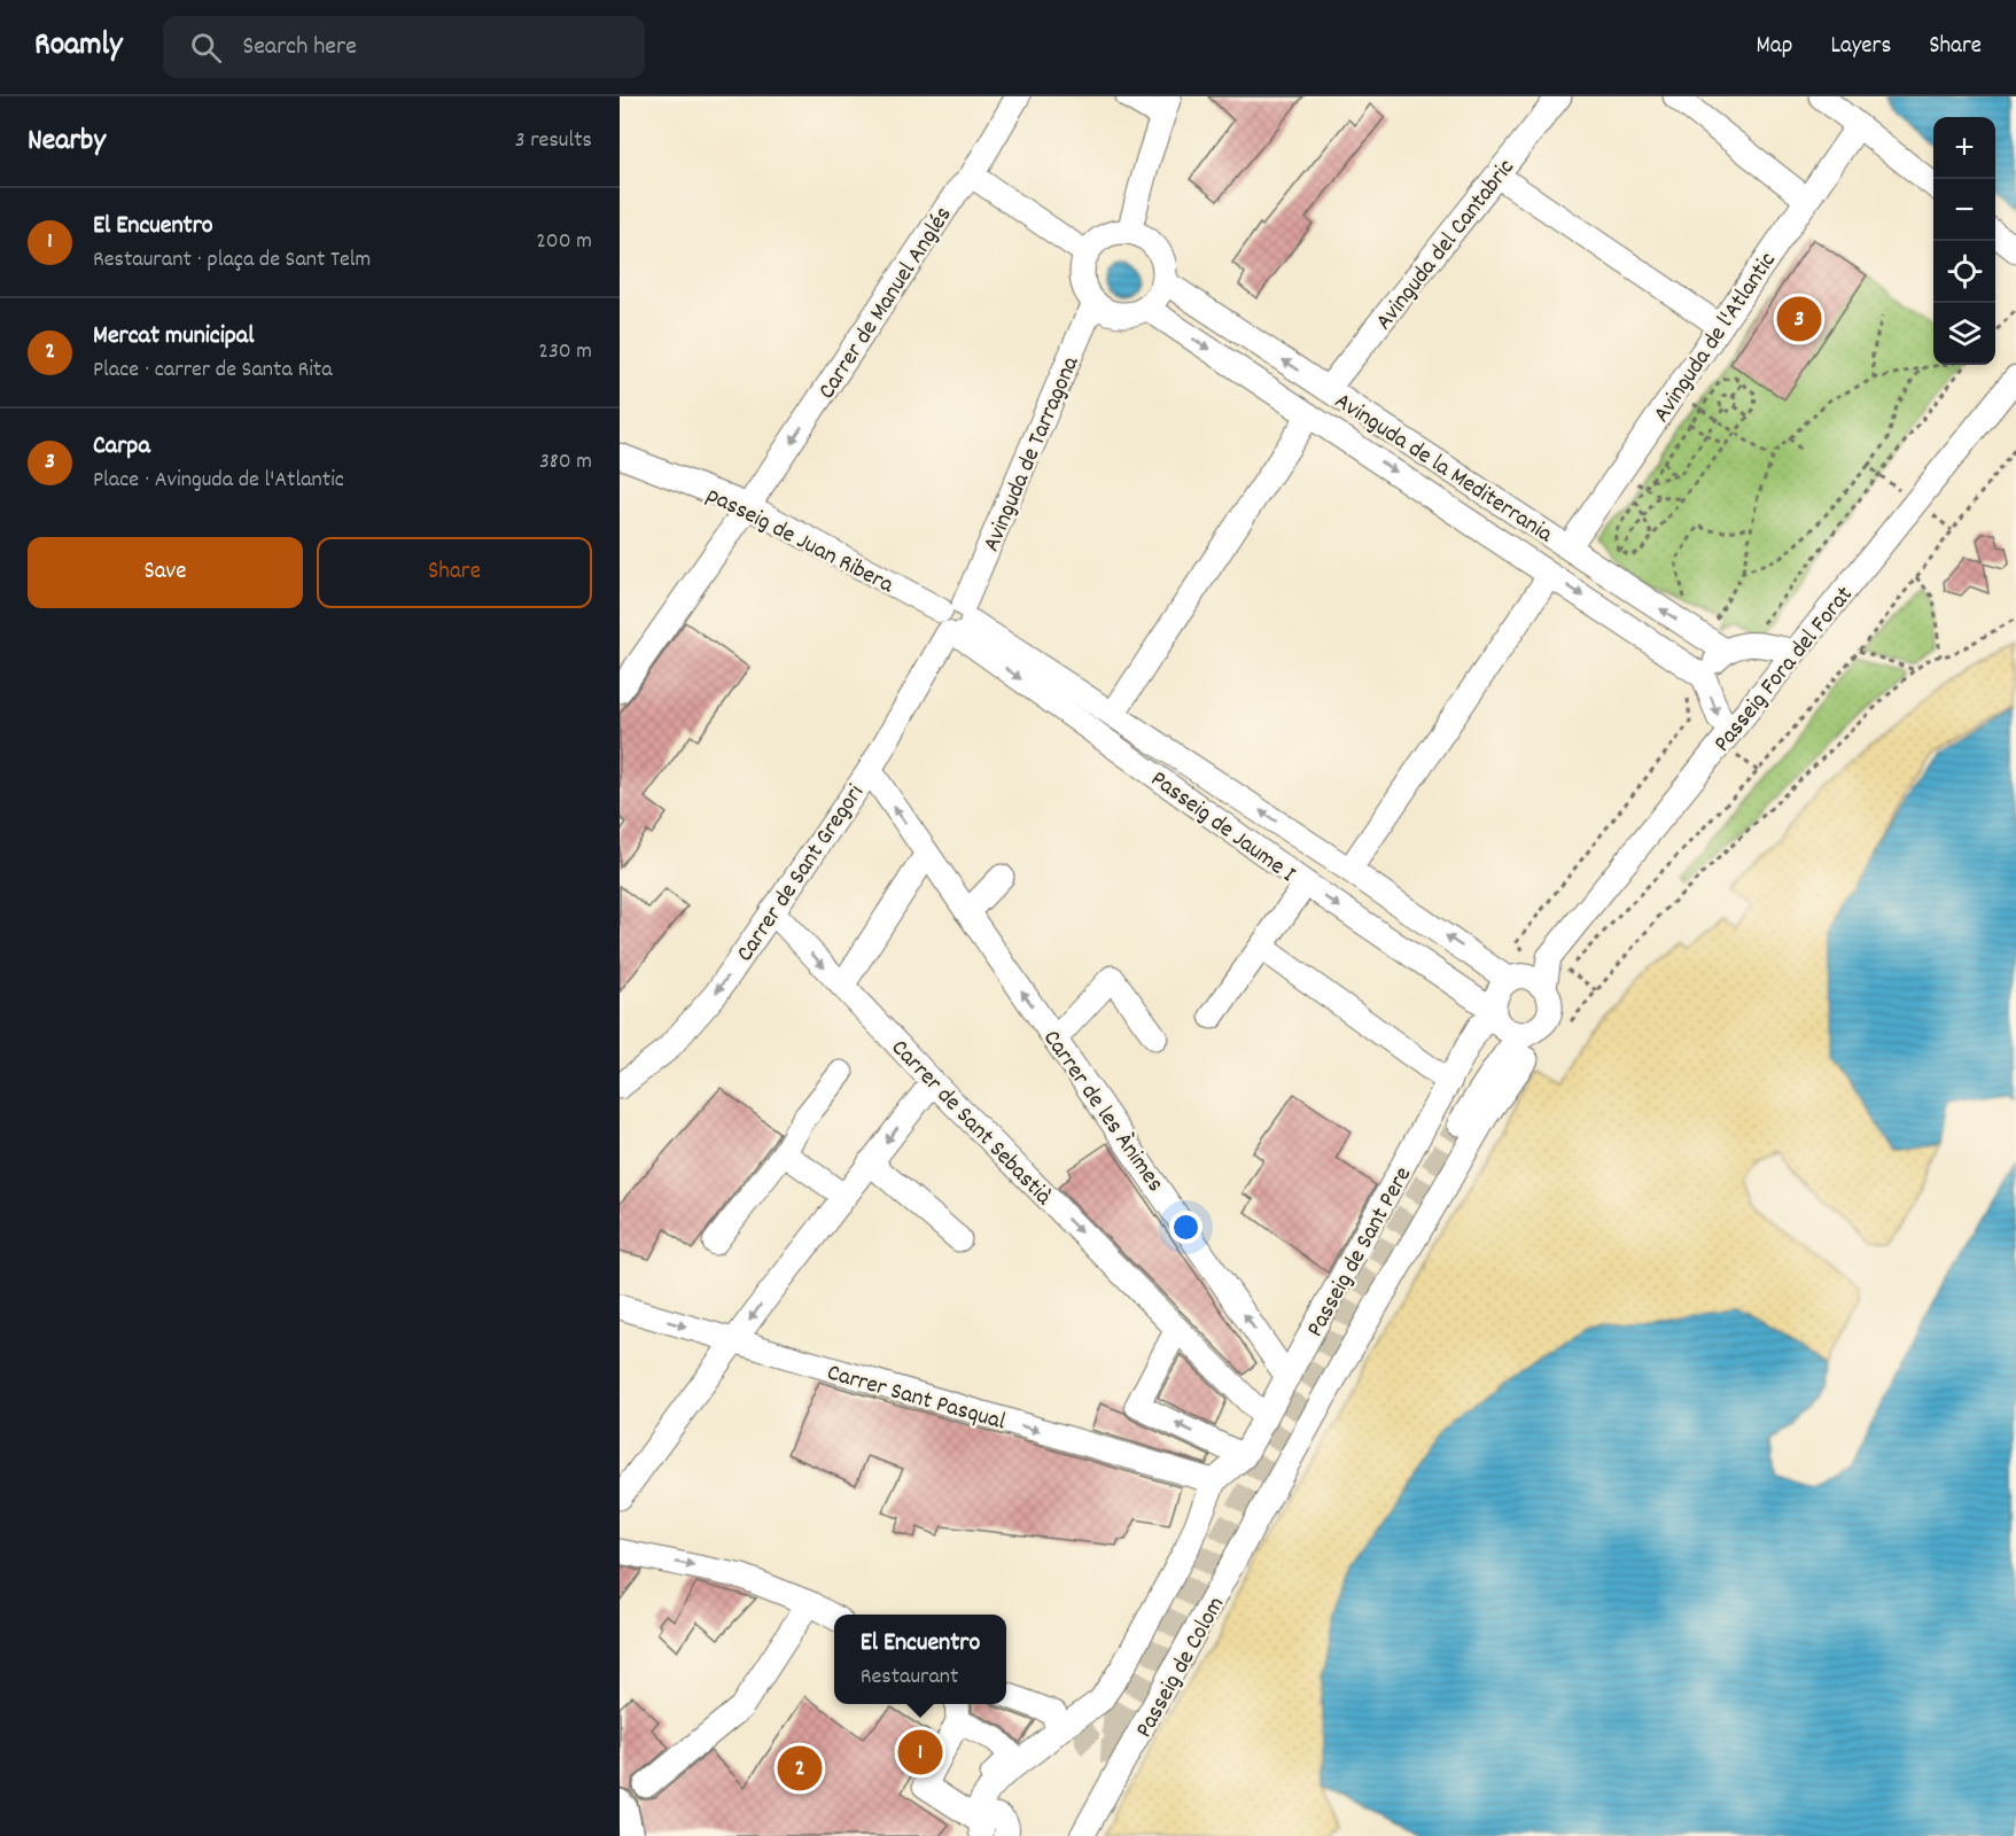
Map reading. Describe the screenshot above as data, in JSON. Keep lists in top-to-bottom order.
{
  "streets": {
    "street": [
      "Avinguda del Cantabric",
      "Carrer de Manuel Anglés",
      "Avinguda de l'Atlantic",
      "Avinguda de Tarragona",
      "Avinguda de la Mediterrania",
      "passeig de Juan Ribera",
      "Passeig Fora del Forat",
      "Passeig de Jaume I",
      "Carrer de Sant Gregori",
      "Carrer de les Ànimes",
      "Carrer de Sant Sebastià",
      "Passeig de Sant Pere",
      "Carrer Sant Pasqual",
      "Passeig de Colom"
    ]
  },
  "crossings": [
    ["Avinguda del Cantabric", "Avinguda de la Mediterrania"],
    ["Carrer de Manuel Anglés", "passeig de Juan Ribera"],
    ["Avinguda de l'Atlantic", "Avinguda de la Mediterrania"],
    ["Avinguda de Tarragona", "Avinguda de la Mediterrania"],
    ["Avinguda de Tarragona", "passeig de Juan Ribera"],
    ["Avinguda de Tarragona", "Passeig de Jaume I"],
    ["Avinguda de Tarragona", "Carrer de Sant Gregori"],
    ["passeig de Juan Ribera", "Passeig de Jaume I"],
    ["passeig de Juan Ribera", "Carrer de Sant Gregori"],
    ["Passeig Fora del Forat", "Passeig de Jaume I"],
    ["Passeig Fora del Forat", "Passeig de Sant Pere"],
    ["Passeig de Jaume I", "Carrer de Sant Gregori"],
    ["Passeig de Jaume I", "Passeig de Sant Pere"],
    ["Carrer de Sant Gregori", "Carrer de les Ànimes"],
    ["Carrer de Sant Gregori", "Carrer de Sant Sebastià"],
    ["Carrer de les Ànimes", "Passeig de Sant Pere"],
    ["Carrer de Sant Sebastià", "Passeig de Sant Pere"],
    ["Passeig de Sant Pere", "Carrer Sant Pasqual"],
    ["Passeig de Sant Pere", "Passeig de Colom"],
    ["Carrer Sant Pasqual", "Passeig de Colom"]
  ],
  "one_way": ["Carrer de Manuel Anglés", "Carrer de les Ànimes"],
  "page": {
    "header": "Roamly",
    "search": "Search here",
    "nav": ["Map", "Layers", "Share"],
    "heading": ["Nearby", "3 results"],
    "map_buttons": ["+", "−"],
    "list": [
      {
        "mark": "1",
        "name": "El Encuentro",
        "note": "Restaurant · plaça de Sant Telm",
        "value": "200 m"
      },
      {
        "mark": "2",
        "name": "Mercat municipal",
        "note": "Place · carrer de Santa Rita",
        "value": "230 m"
      },
      {
        "mark": "3",
        "name": "Carpa",
        "note": "Place · Avinguda de l'Atlantic",
        "value": "380 m"
      }
    ],
    "pins": ["3", "1", "2"],
    "buttons": ["Save", "Share"],
    "popup": ["El Encuentro", "Restaurant"]
  }
}
